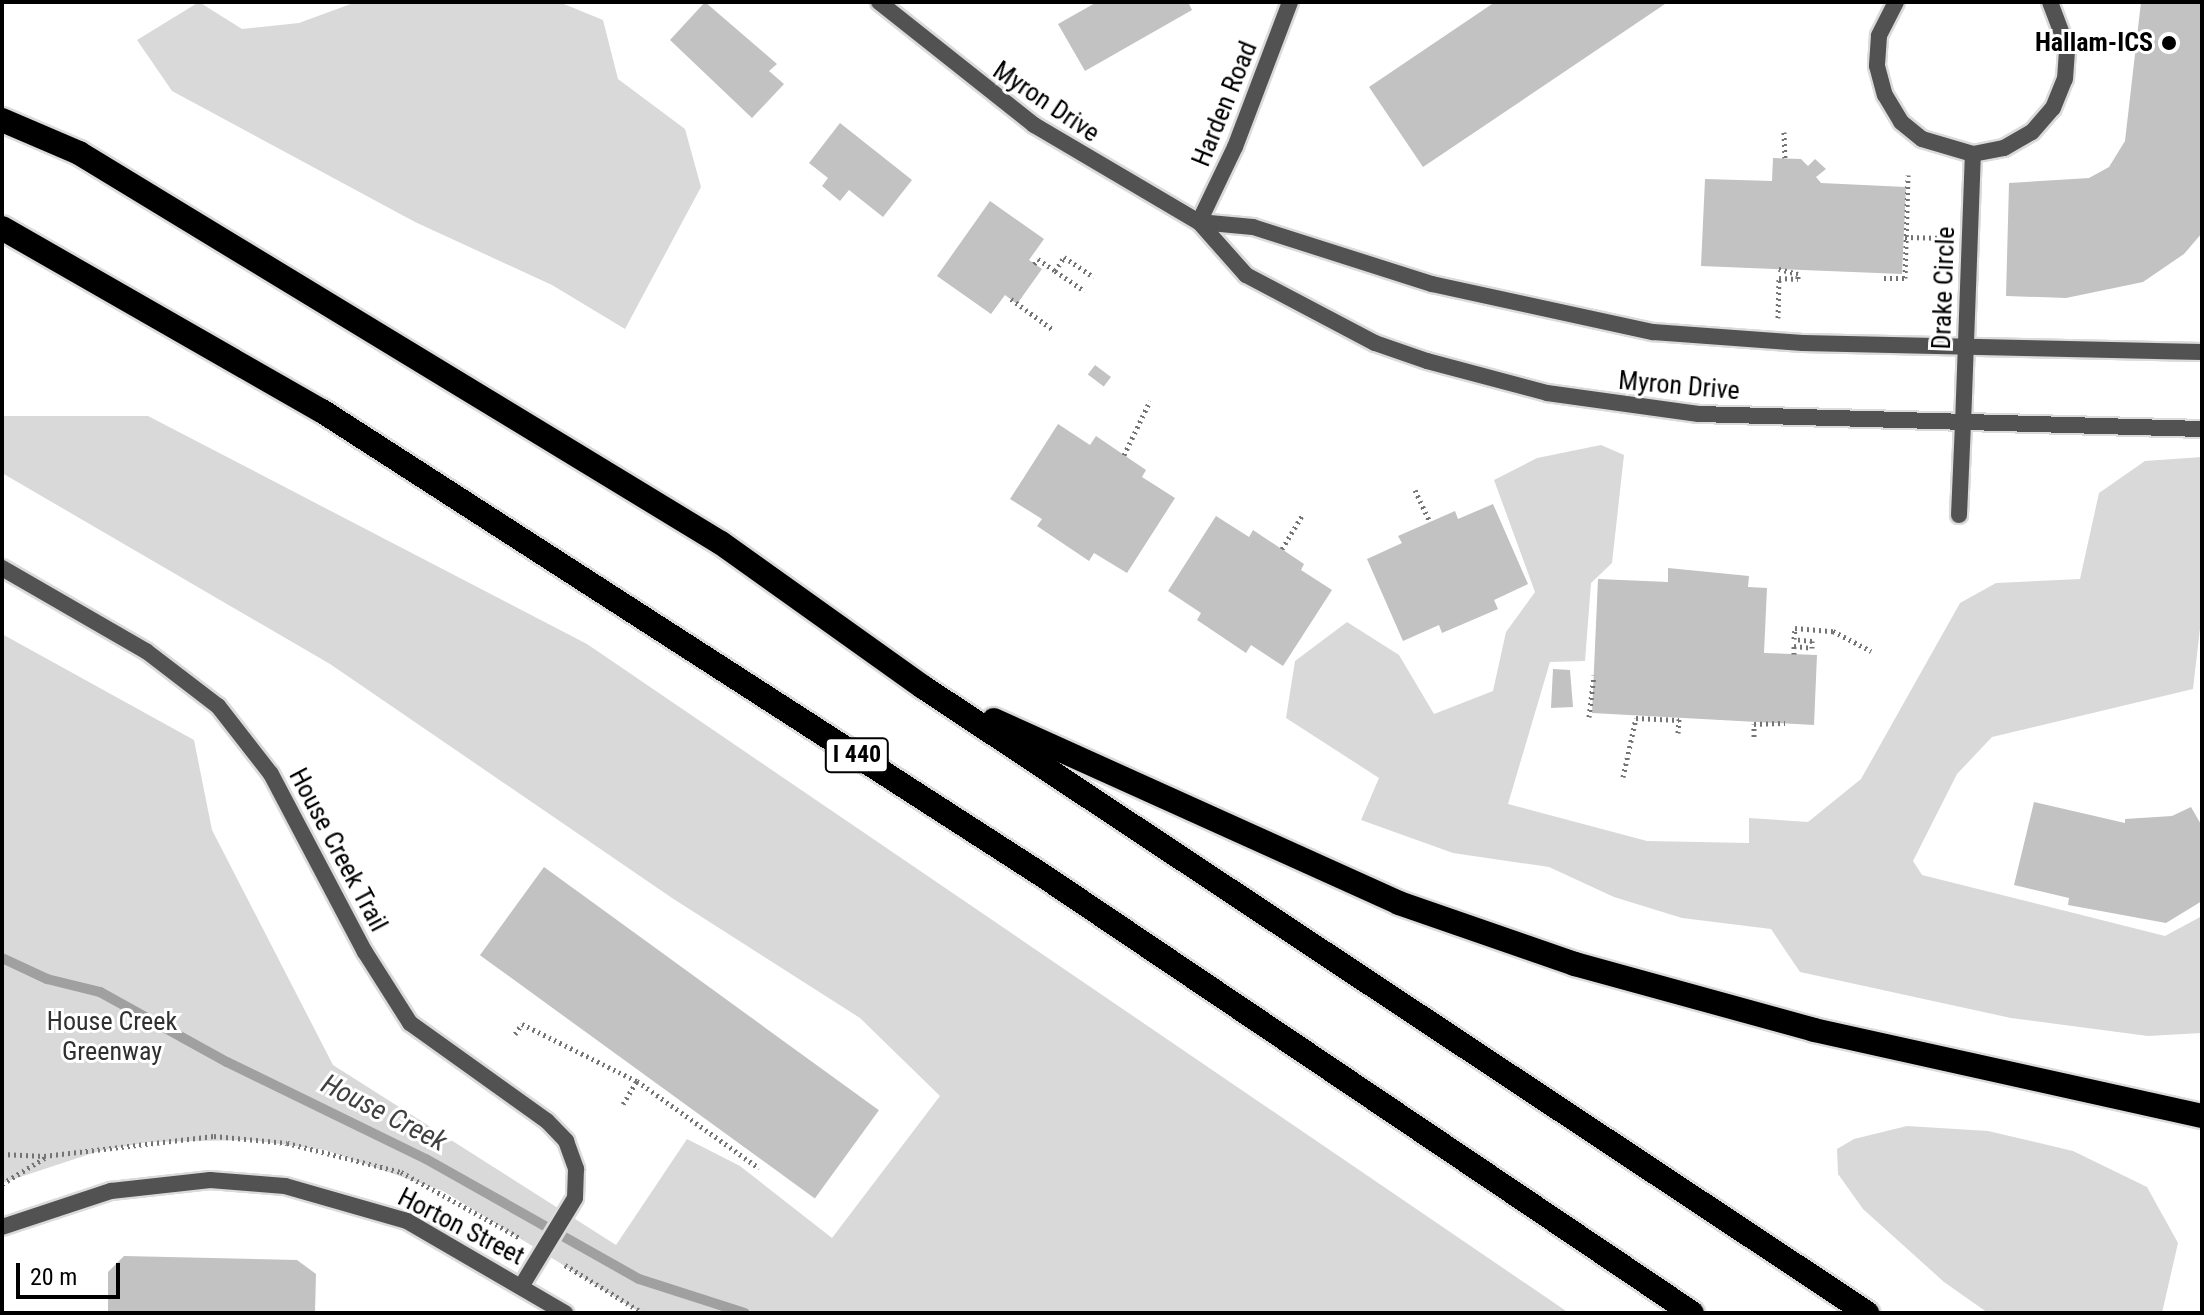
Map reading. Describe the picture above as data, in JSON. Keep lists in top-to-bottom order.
{
  "streets": {
    "highway": ["I 440"],
    "street": [
      "Myron Drive",
      "Harden Road",
      "Drake Circle",
      "House Creek Trail",
      "Horton Street"
    ]
  },
  "crossings": [
    ["Myron Drive", "Harden Road"],
    ["Myron Drive", "Drake Circle"],
    ["House Creek Trail", "Horton Street"]
  ],
  "water": ["House Creek"],
  "parks": ["House Creek Greenway"],
  "places": ["Hallam-ICS"],
  "scale_bar": "20 m"
}
